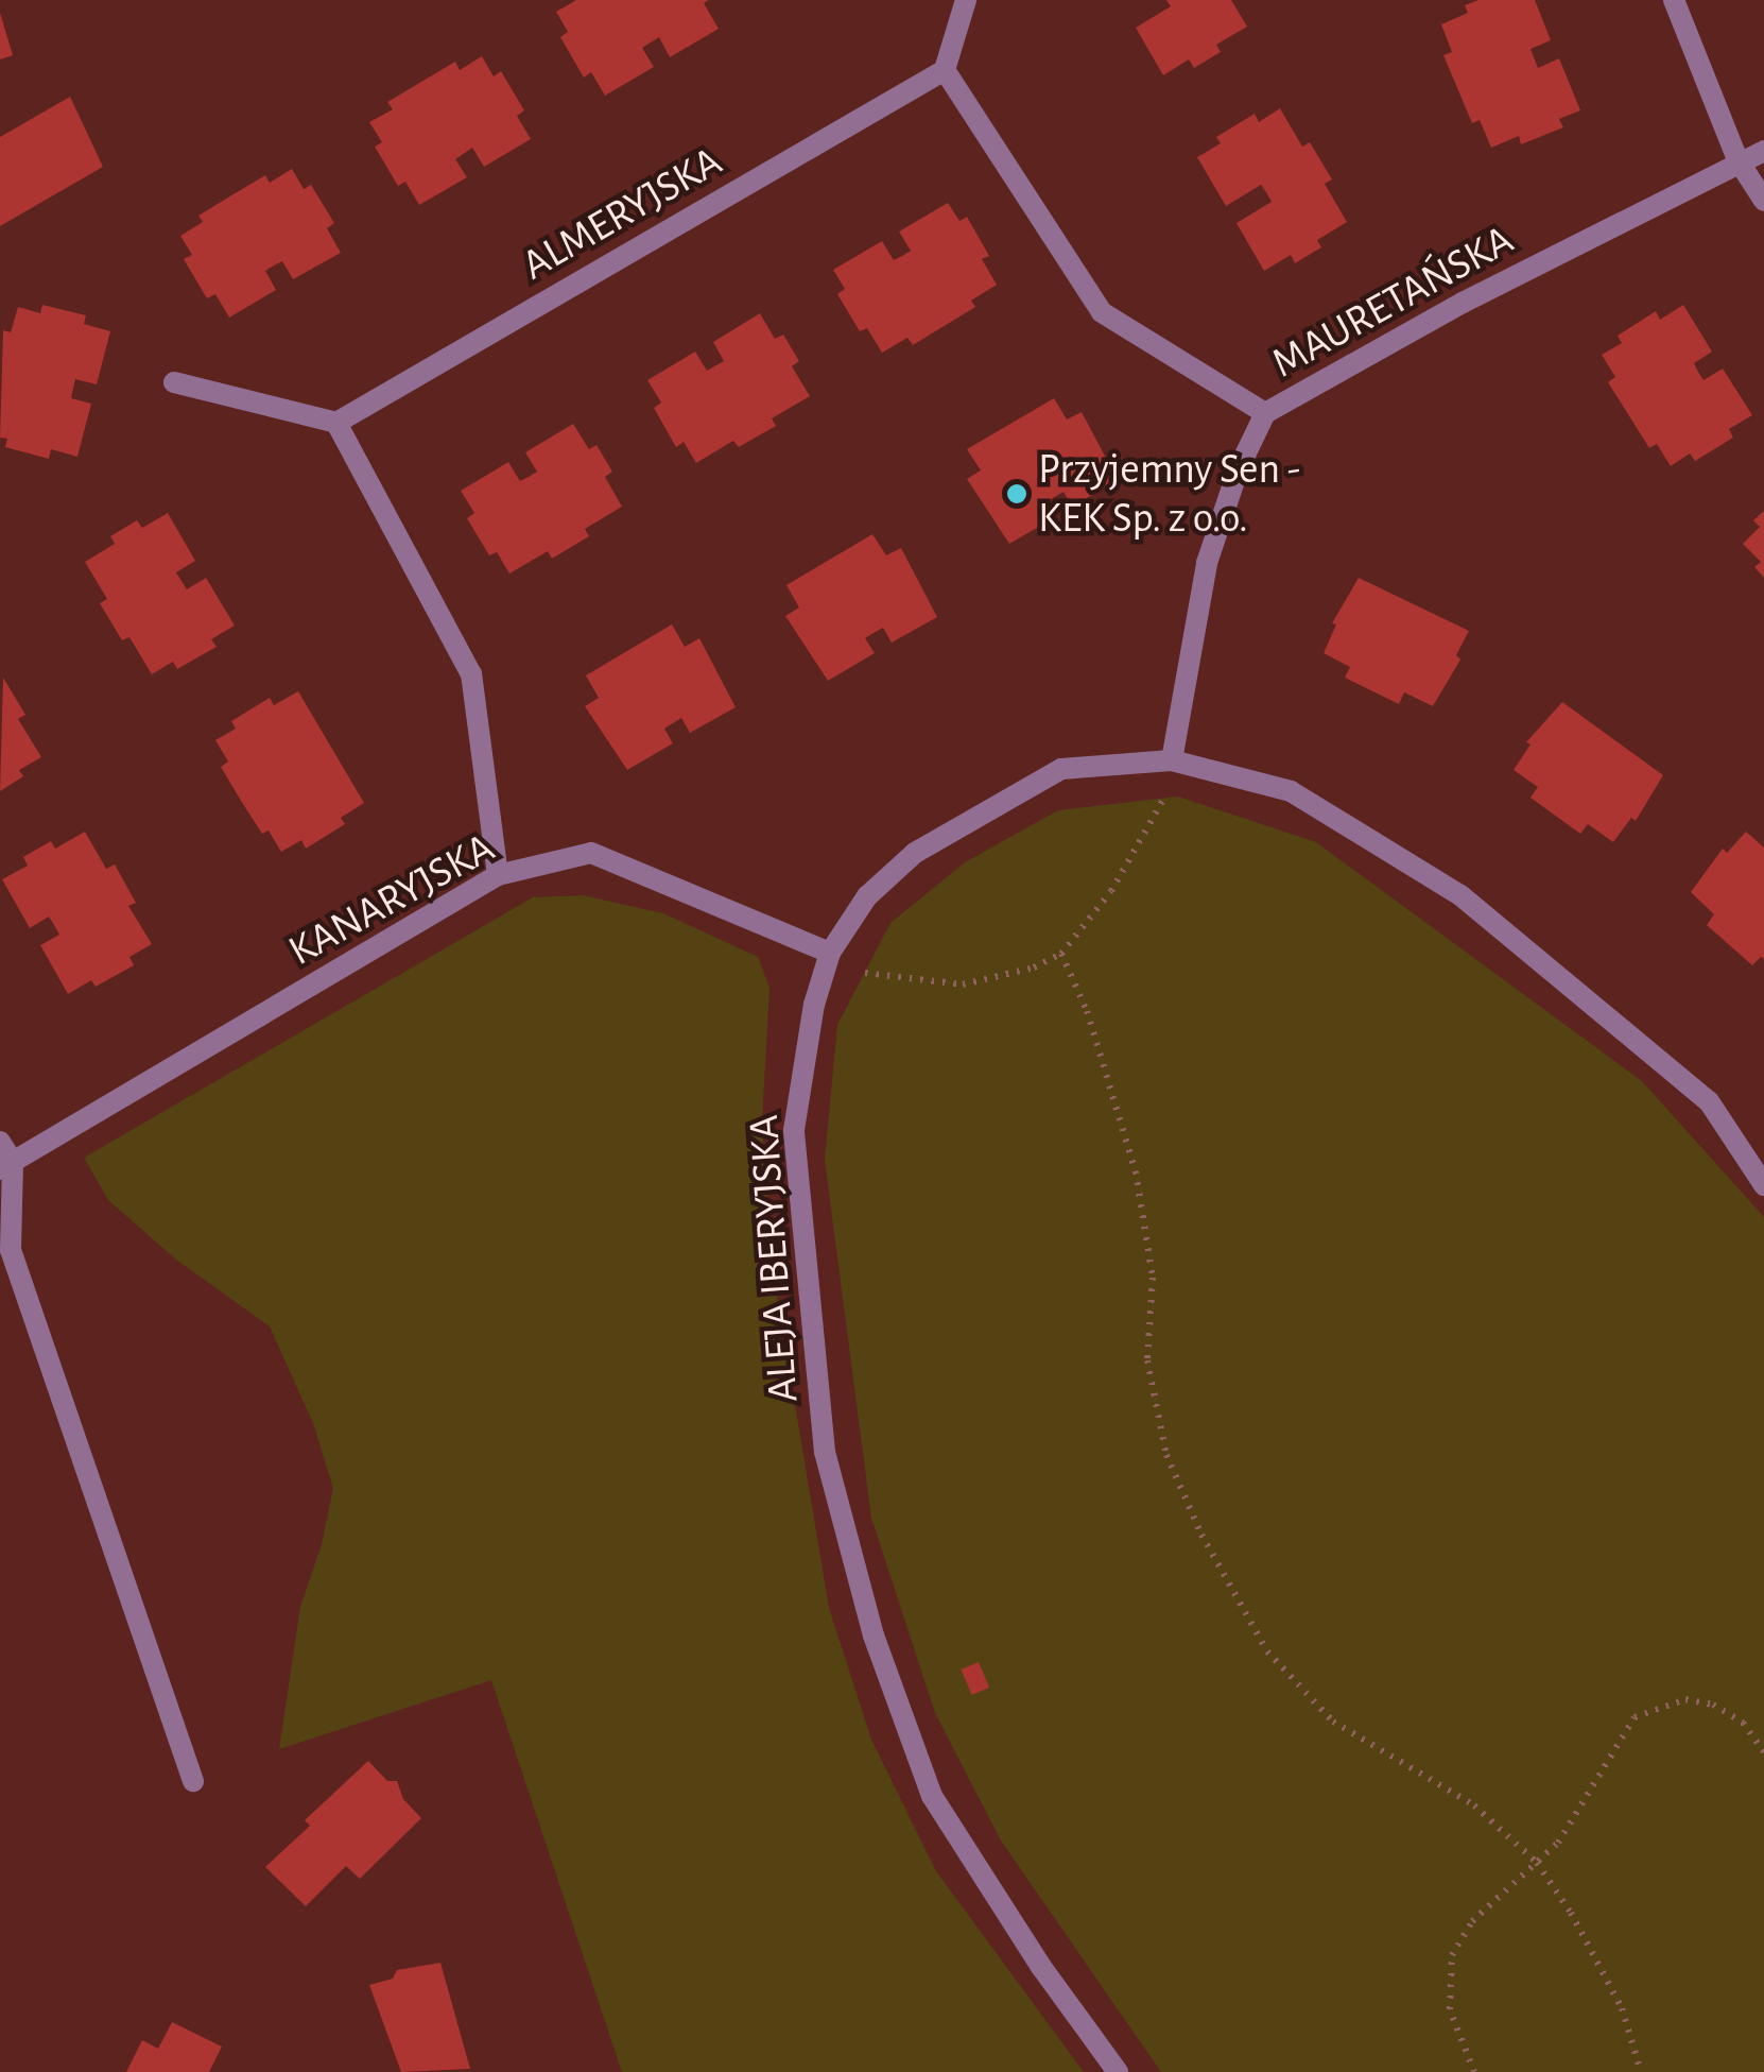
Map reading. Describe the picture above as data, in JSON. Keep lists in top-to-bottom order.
{
  "streets": {
    "street": [
      "ALMERYJSKA",
      "MAURETAŃSKA",
      "KANARYJSKA",
      "ALEJA IBERYJSKA"
    ]
  },
  "crossings": [
    ["MAURETAŃSKA", "ALEJA IBERYJSKA"],
    ["KANARYJSKA", "ALEJA IBERYJSKA"]
  ],
  "places": ["Przyjemny Sen - KEK Sp. z o.o."]
}
